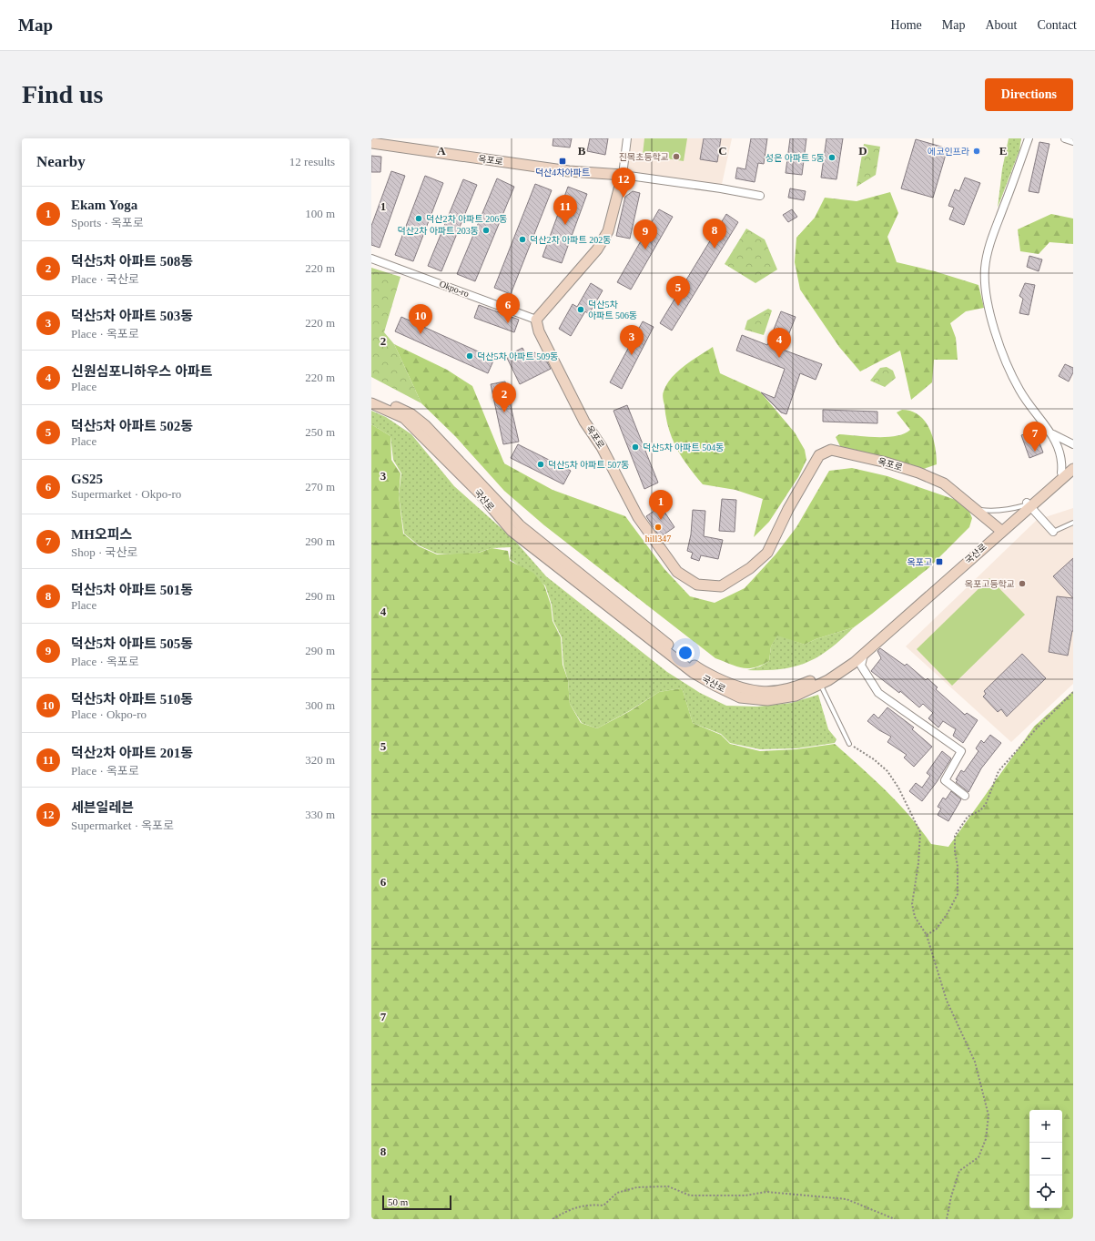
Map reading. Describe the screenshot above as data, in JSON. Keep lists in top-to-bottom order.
{
  "streets": {
    "street": ["옥포로", "Okpo-ro", "국산로"]
  },
  "crossings": [
    ["옥포로", "Okpo-ro"],
    ["옥포로", "국산로"]
  ],
  "places": {
    "other": [
      "에코인프라",
      "진목초등학교",
      "성은 아파트 5동",
      "덕산2차 아파트 206동",
      "덕산2차 아파트 203동",
      "덕산2차 아파트 202동",
      "덕산5차 아파트 506동",
      "덕산5차 아파트 509동",
      "덕산5차 아파트 504동",
      "덕산5차 아파트 507동",
      "hill347",
      "옥포고등학교"
    ],
    "transit": ["덕산4차아파트", "옥포고"]
  },
  "scale_bar": "50 m",
  "page": {
    "header": "Map",
    "nav": [
      "Home",
      "Map",
      "About",
      "Contact"
    ],
    "buttons": "Directions",
    "title": "Find us",
    "heading": ["Nearby", "12 results"],
    "pins": [
      "12",
      "11",
      "8",
      "9",
      "5",
      "6",
      "10",
      "3",
      "4",
      "2",
      "7",
      "1"
    ],
    "list": [
      {
        "mark": "1",
        "name": "Ekam Yoga",
        "note": "Sports · 옥포로",
        "value": "100 m"
      },
      {
        "mark": "2",
        "name": "덕산5차 아파트 508동",
        "note": "Place · 국산로",
        "value": "220 m"
      },
      {
        "mark": "3",
        "name": "덕산5차 아파트 503동",
        "note": "Place · 옥포로",
        "value": "220 m"
      },
      {
        "mark": "4",
        "name": "신원심포니하우스 아파트",
        "note": "Place",
        "value": "220 m"
      },
      {
        "mark": "5",
        "name": "덕산5차 아파트 502동",
        "note": "Place",
        "value": "250 m"
      },
      {
        "mark": "6",
        "name": "GS25",
        "note": "Supermarket · Okpo-ro",
        "value": "270 m"
      },
      {
        "mark": "7",
        "name": "MH오피스",
        "note": "Shop · 국산로",
        "value": "290 m"
      },
      {
        "mark": "8",
        "name": "덕산5차 아파트 501동",
        "note": "Place",
        "value": "290 m"
      },
      {
        "mark": "9",
        "name": "덕산5차 아파트 505동",
        "note": "Place · 옥포로",
        "value": "290 m"
      },
      {
        "mark": "10",
        "name": "덕산5차 아파트 510동",
        "note": "Place · Okpo-ro",
        "value": "300 m"
      },
      {
        "mark": "11",
        "name": "덕산2차 아파트 201동",
        "note": "Place · 옥포로",
        "value": "320 m"
      },
      {
        "mark": "12",
        "name": "세븐일레븐",
        "note": "Supermarket · 옥포로",
        "value": "330 m"
      }
    ],
    "map_buttons": ["+", "−"],
    "scale": "50 m"
  },
  "grid": {
    "columns": [
      "A",
      "B",
      "C",
      "D",
      "E"
    ],
    "rows": [
      "1",
      "2",
      "3",
      "4",
      "5",
      "6",
      "7",
      "8"
    ]
  }
}
